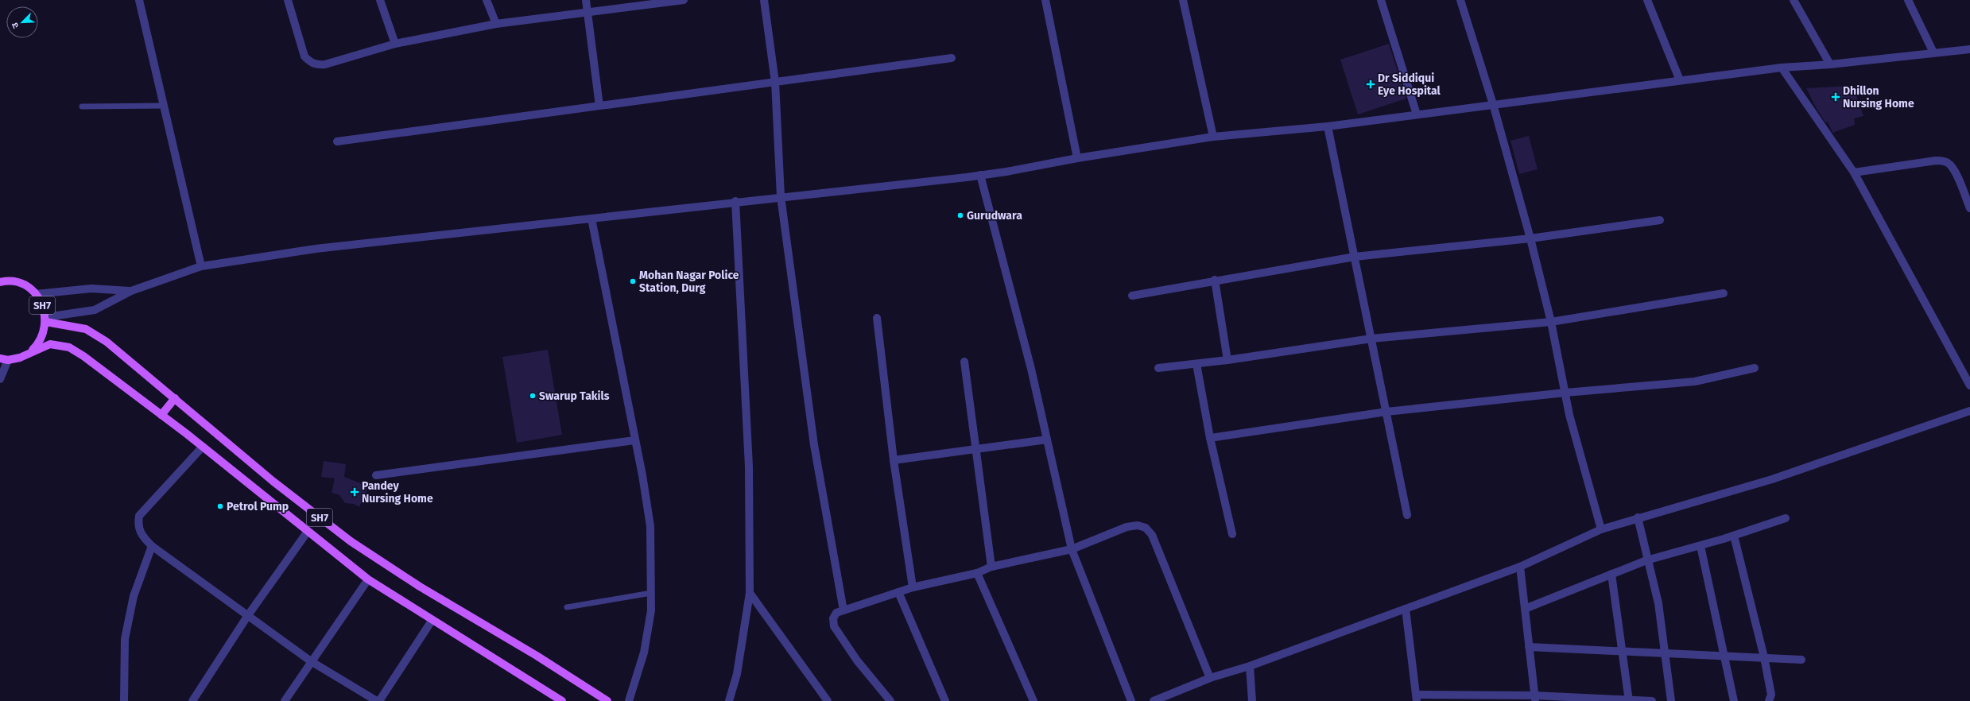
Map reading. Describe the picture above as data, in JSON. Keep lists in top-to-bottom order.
{
  "streets": {
    "main road": ["SH7"]
  },
  "places": {
    "health": ["Dr Siddiqui Eye Hospital", "Dhillon Nursing Home", "Pandey Nursing Home"],
    "other": [
      "Gurudwara",
      "Mohan Nagar Police Station, Durg",
      "Swarup Takils",
      "Petrol Pump"
    ]
  },
  "north": "bottom left"
}
